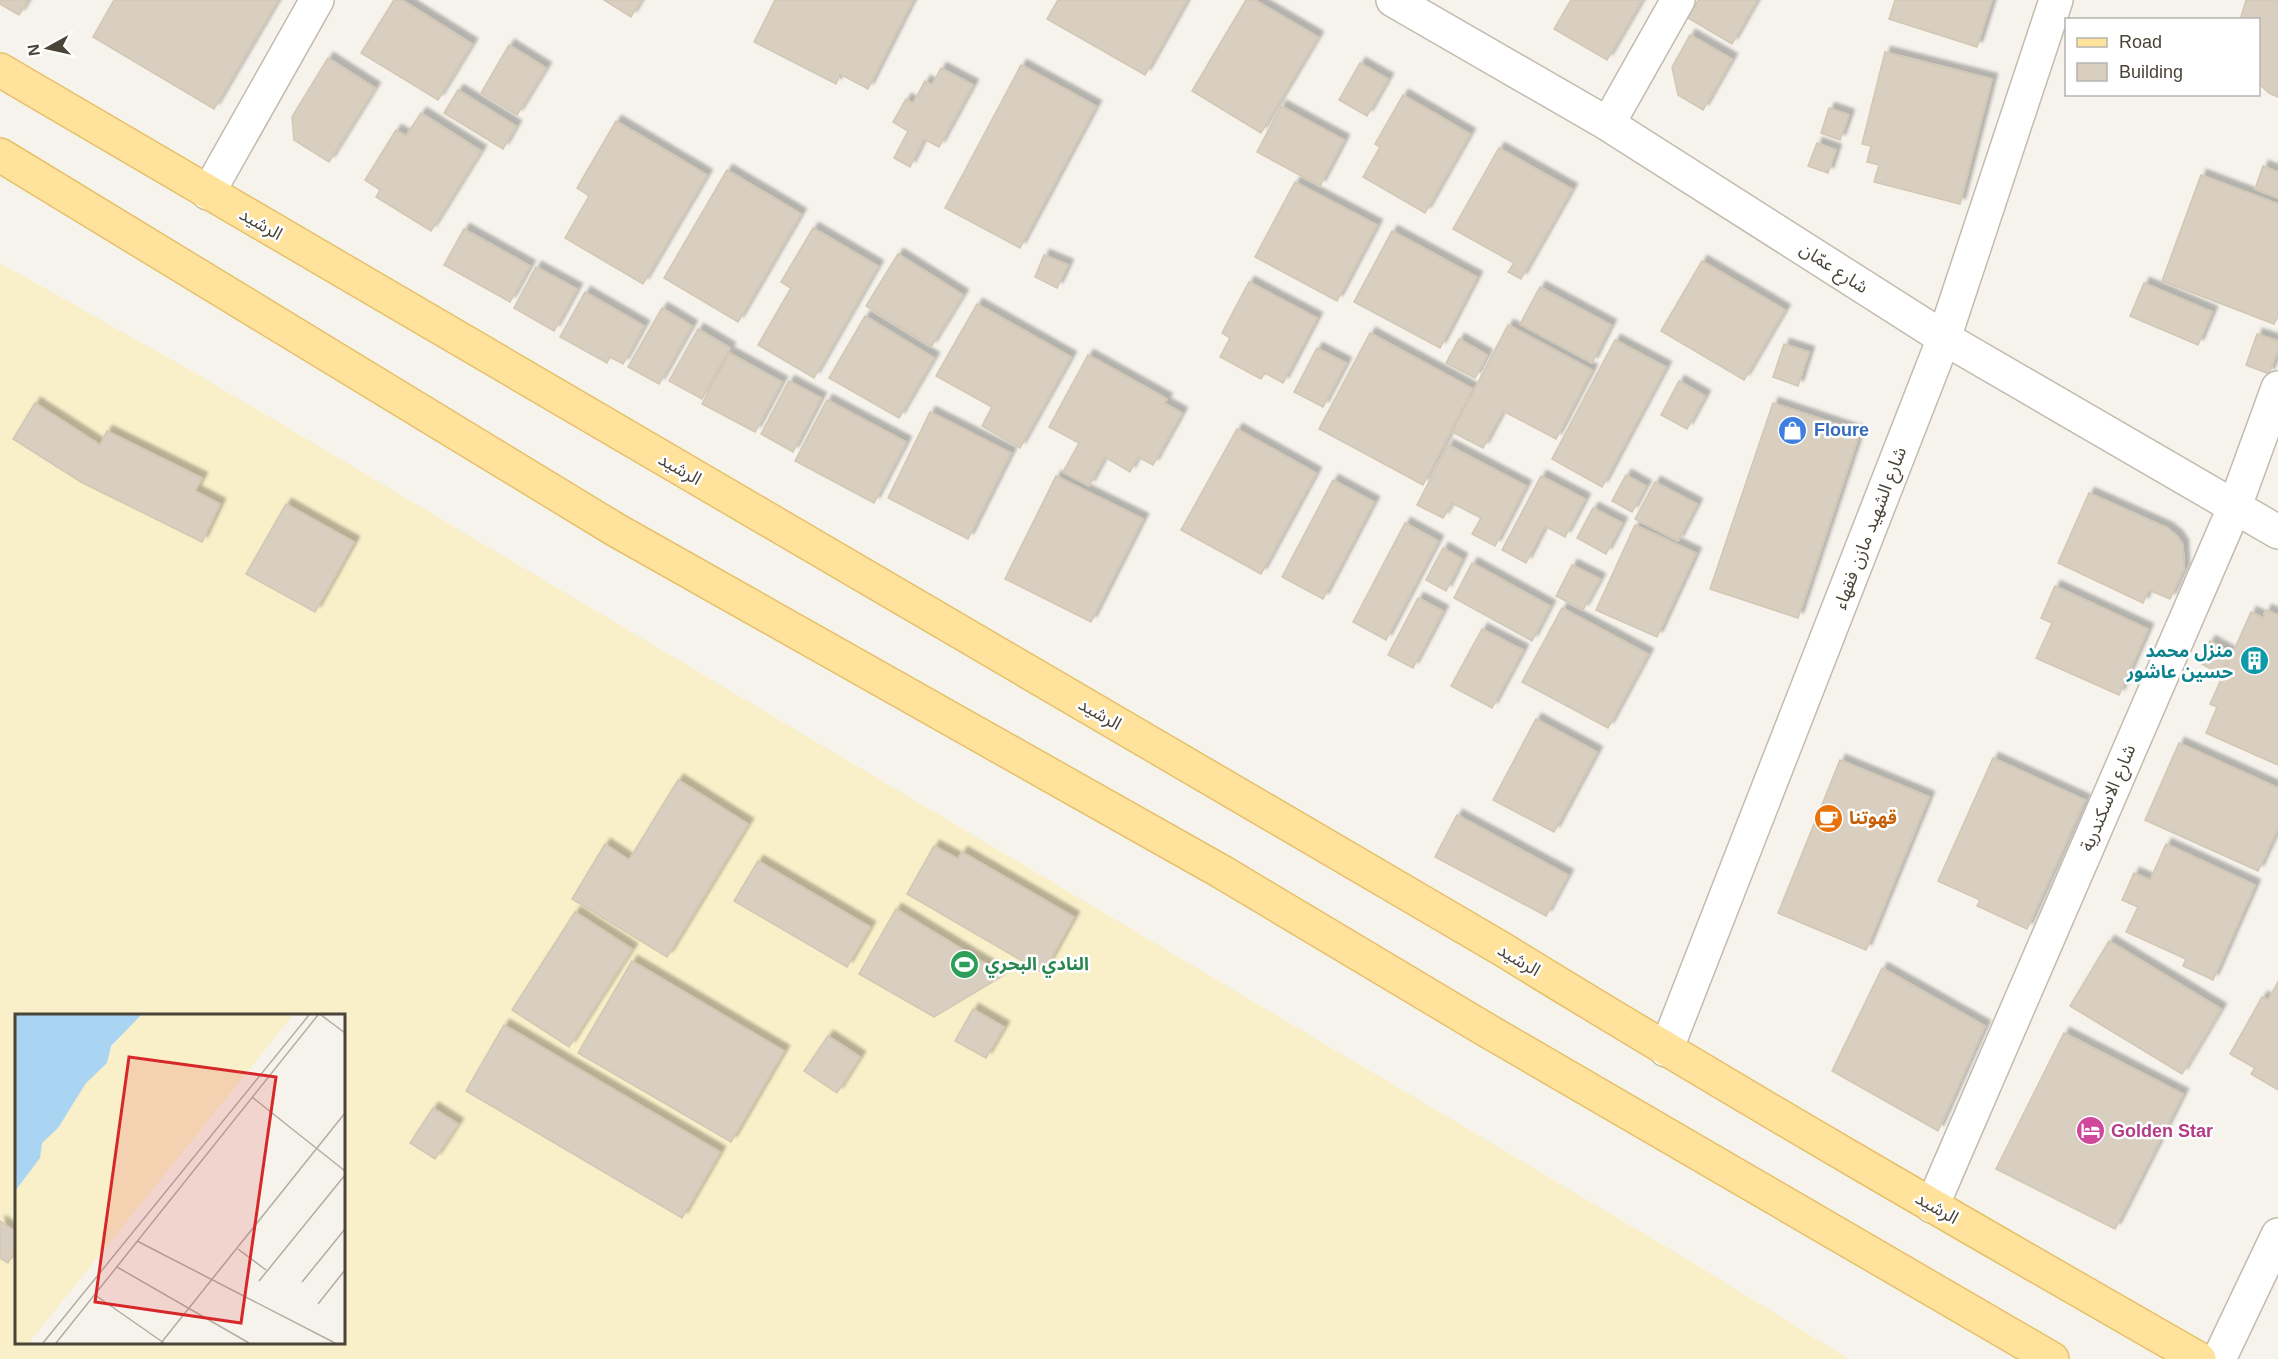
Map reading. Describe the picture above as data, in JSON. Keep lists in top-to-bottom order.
{
  "streets": {
    "main road": ["الرشيد"],
    "street": ["شارع عمّان", "شارع الشهيد مازن فقهاء", "شارع الاسكندرية"]
  },
  "crossings": [
    ["الرشيد", "شارع الشهيد مازن فقهاء"],
    ["الرشيد", "شارع الاسكندرية"],
    ["شارع عمّان", "شارع الشهيد مازن فقهاء"],
    ["شارع عمّان", "شارع الاسكندرية"]
  ],
  "places": {
    "shop": ["Floure"],
    "building": ["منزل محمد حسين عاشور"],
    "cafe": ["قهوتنا"],
    "sports": ["النادي البحري"],
    "hotel": ["Golden Star"]
  },
  "legend": ["Road", "Building"],
  "north": "left"
}
